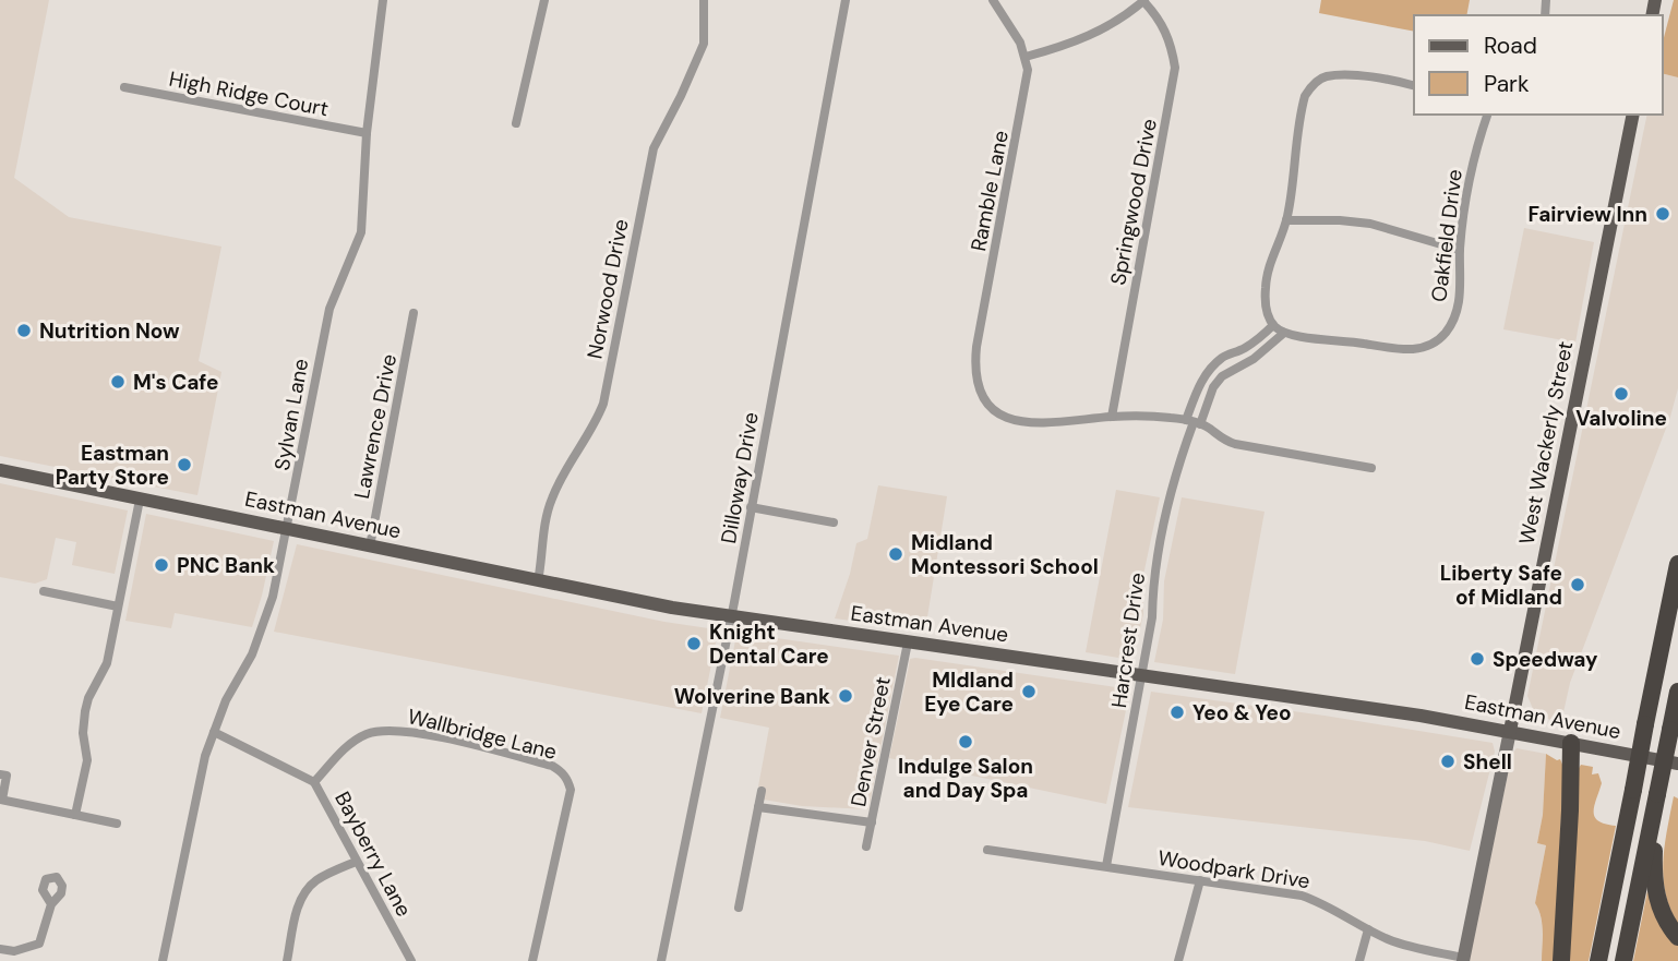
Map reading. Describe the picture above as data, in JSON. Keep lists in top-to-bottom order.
{
  "streets": {
    "main road": ["West Wackerly Street", "Eastman Avenue"],
    "street": [
      "High Ridge Court",
      "Ramble Lane",
      "Springwood Drive",
      "Oakfield Drive",
      "Norwood Drive",
      "Sylvan Lane",
      "Lawrence Drive",
      "Dilloway Drive",
      "Harcrest Drive",
      "Wallbridge Lane",
      "Denver Street",
      "Bayberry Lane",
      "Woodpark Drive"
    ]
  },
  "crossings": [
    ["High Ridge Court", "Sylvan Lane"],
    ["Ramble Lane", "Springwood Drive"],
    ["Norwood Drive", "Eastman Avenue"],
    ["Sylvan Lane", "Eastman Avenue"],
    ["Sylvan Lane", "Bayberry Lane"],
    ["Lawrence Drive", "Eastman Avenue"],
    ["West Wackerly Street", "Eastman Avenue"],
    ["West Wackerly Street", "Woodpark Drive"],
    ["Dilloway Drive", "Eastman Avenue"],
    ["Eastman Avenue", "Harcrest Drive"],
    ["Eastman Avenue", "Denver Street"],
    ["Harcrest Drive", "Woodpark Drive"],
    ["Wallbridge Lane", "Bayberry Lane"]
  ],
  "places": [
    "Fairview Inn",
    "Nutrition Now",
    "M's Cafe",
    "Valvoline",
    "Eastman Party Store",
    "Midland Montessori School",
    "PNC Bank",
    "Liberty Safe of Midland",
    "Knight Dental Care",
    "Speedway",
    "MIdland Eye Care",
    "Wolverine Bank",
    "Yeo & Yeo",
    "Indulge Salon and Day Spa",
    "Shell"
  ],
  "legend": ["Road", "Park"]
}
